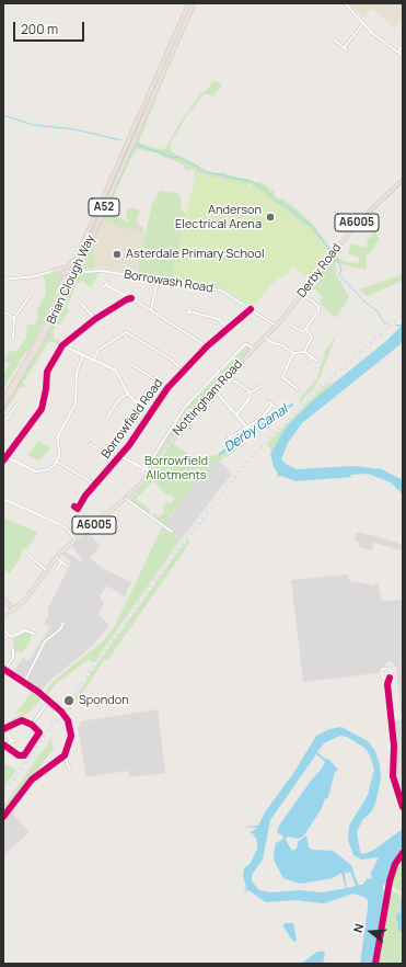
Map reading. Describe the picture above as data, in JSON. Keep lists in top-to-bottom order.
{
  "streets": {
    "highway": ["A52", "Brian Clough Way"],
    "main road": ["A6005", "Derby Road", "Nottingham Road"],
    "street": ["Borrowash Road", "Borrowfield Road"]
  },
  "crossings": [
    ["Derby Road", "Borrowash Road"],
    ["Derby Road", "Nottingham Road"],
    ["Brian Clough Way", "Borrowash Road"],
    ["Borrowash Road", "Nottingham Road"],
    ["Borrowash Road", "Borrowfield Road"]
  ],
  "water": ["Derby Canal"],
  "parks": ["Borrowfield Allotments"],
  "places": ["Anderson Electrical Arena", "Asterdale Primary School", "Spondon"],
  "scale_bar": "200 m",
  "north": "left"
}
